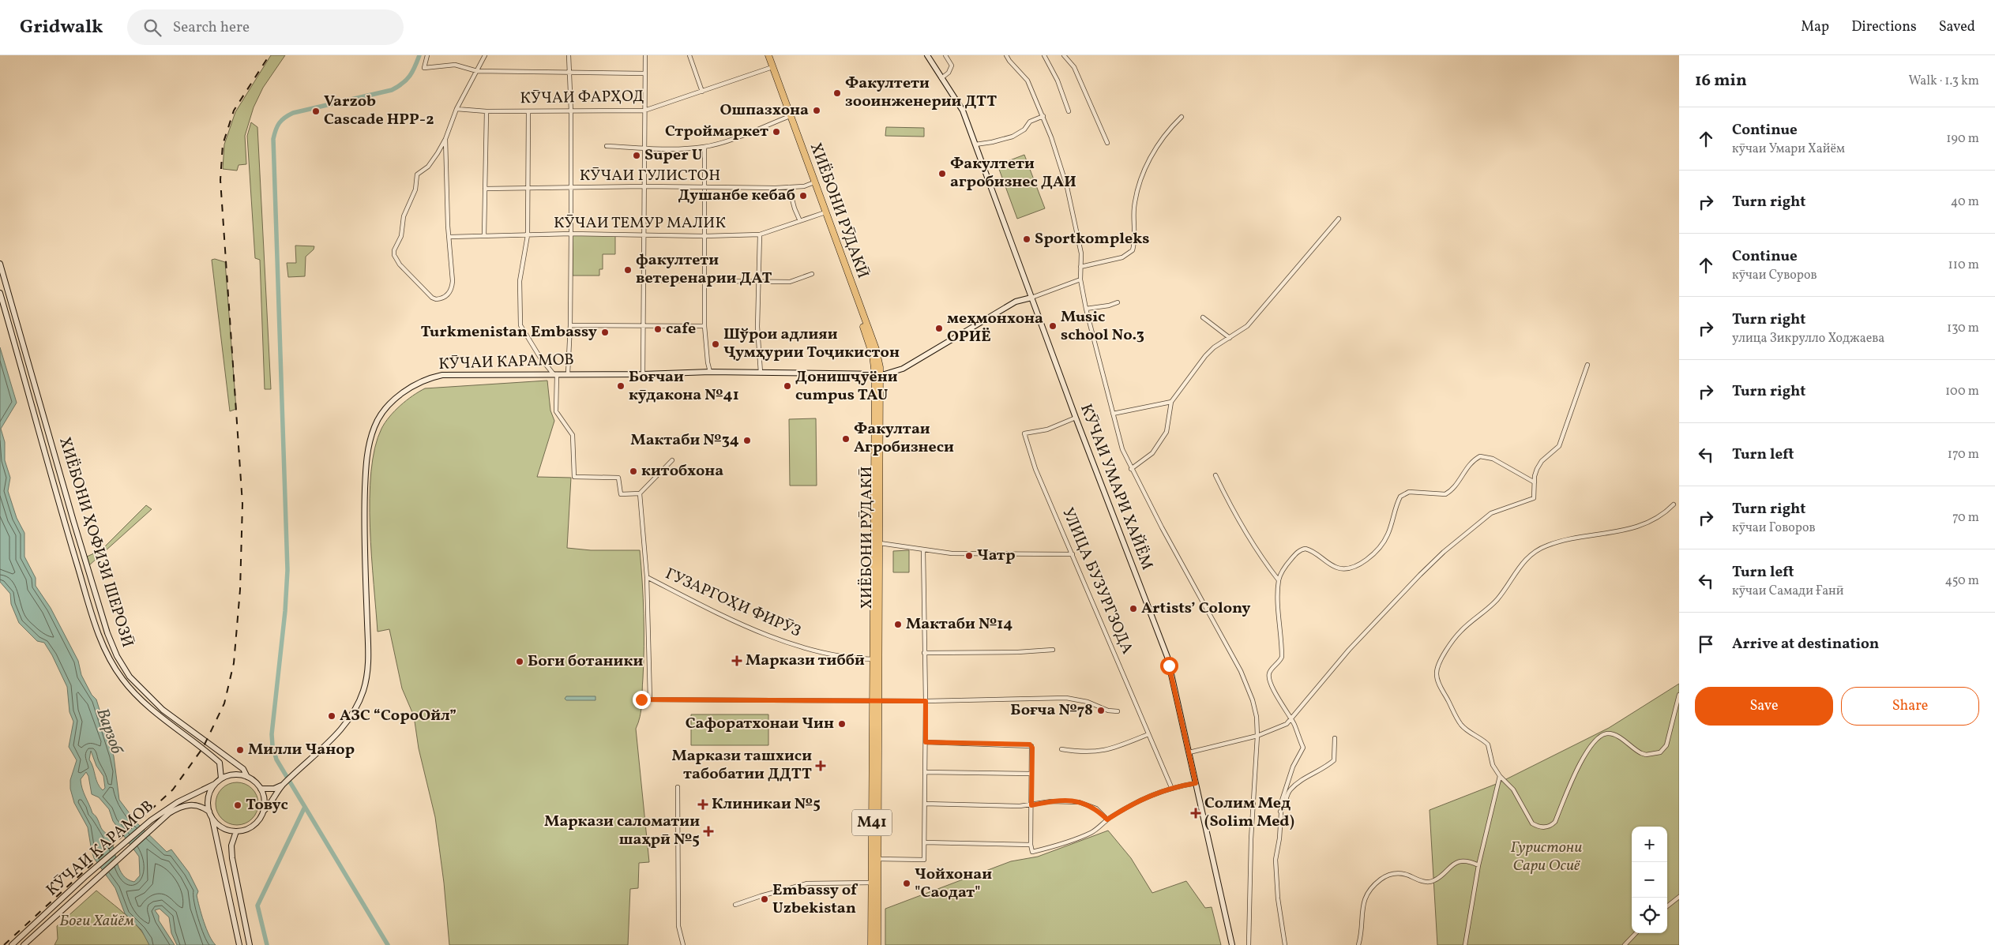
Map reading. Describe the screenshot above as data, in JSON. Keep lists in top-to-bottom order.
{
  "streets": {
    "highway": ["ХИЁБОНИ РӮДАКӢ", "M41"],
    "main road": ["КӮЧАИ КАРАМОВ", "КӮЧАИ УМАРИ ХАЙЁМ", "ХИЁБОНИ ҲОФИЗИ ШЕРОЗӢ"],
    "street": [
      "КӮЧАИ ФАРҲОД",
      "КӮЧАИ ГУЛИСТОН",
      "КӮЧАИ ТЕМУР МАЛИК",
      "УЛИЦА БУЗУРГЗОДА",
      "ГУЗАРГОҲИ ФИРӮЗ"
    ]
  },
  "crossings": [
    ["КӮЧАИ ФАРҲОД", "M41"],
    ["КӮЧАИ ГУЛИСТОН", "M41"],
    ["ХИЁБОНИ РӮДАКӢ", "ГУЗАРГОҲИ ФИРӮЗ"],
    ["ХИЁБОНИ РӮДАКӢ", "M41"],
    ["КӮЧАИ ТЕМУР МАЛИК", "M41"],
    ["КӮЧАИ КАРАМОВ", "КӮЧАИ УМАРИ ХАЙЁМ"],
    ["КӮЧАИ КАРАМОВ", "ХИЁБОНИ ҲОФИЗИ ШЕРОЗӢ"],
    ["КӮЧАИ КАРАМОВ", "M41"],
    ["КӮЧАИ УМАРИ ХАЙЁМ", "УЛИЦА БУЗУРГЗОДА"],
    ["ГУЗАРГОҲИ ФИРӮЗ", "M41"]
  ],
  "water": ["Варзоб"],
  "parks": ["Гуристони Сари Осиё", "Боғи Хайём"],
  "places": {
    "other": [
      "Факултети зооинженерии ДТТ",
      "Oшпазхона",
      "Varzob Cascade HPP-2",
      "Строймаркет",
      "Super U",
      "Факултети агробизнес ДАИ",
      "Душанбе кебаб",
      "Sportkompleks",
      "факултети ветеренарии ДАТ",
      "Music school No.3",
      "меҳмонхона ОРИЁ",
      "cafe",
      "Turkmenistan Embassy",
      "Шўрои адлияи Ҷумҳурии Тоҷикистон",
      "Боғчаи кӯдакона №41",
      "Донишҷӯёни cumpus TAU",
      "Факултаи Агробизнеси",
      "Мактаби №34",
      "китобхона",
      "Чатр",
      "Artists’ Colony",
      "Мактаби №14",
      "Боги ботаники",
      "Боғча №78",
      "АЗС “СороОйл”",
      "Сафоратхонаи Чин",
      "Милли Чанор",
      "Товус",
      "Чойхонаи \"Саодат\"",
      "Embassy of Uzbekistan"
    ],
    "health": [
      "Маркази тиббӣ",
      "Маркази ташхиси табобатии ДДТТ",
      "Клиникаи №5",
      "Солим Мед (Solim Med)",
      "Маркази саломатии шаҳрӣ №5"
    ]
  },
  "page": {
    "header": "Gridwalk",
    "search": "Search here",
    "nav": ["Map", "Directions", "Saved"],
    "heading": ["16 min", "Walk · 1.3 km"],
    "list": [
      ["Continue", "кӯчаи Умари Хайём", "190 m"],
      ["Turn right", "40 m"],
      ["Continue", "кӯчаи Суворов", "110 m"],
      ["Turn right", "улица Зикрулло Ходжаева", "130 m"],
      ["Turn right", "100 m"],
      ["Turn left", "170 m"],
      ["Turn right", "кӯчаи Говоров", "70 m"],
      ["Turn left", "кӯчаи Самади Ғанӣ", "450 m"],
      "Arrive at destination"
    ],
    "buttons": ["Save", "Share"],
    "map_buttons": ["+", "−"]
  }
}
